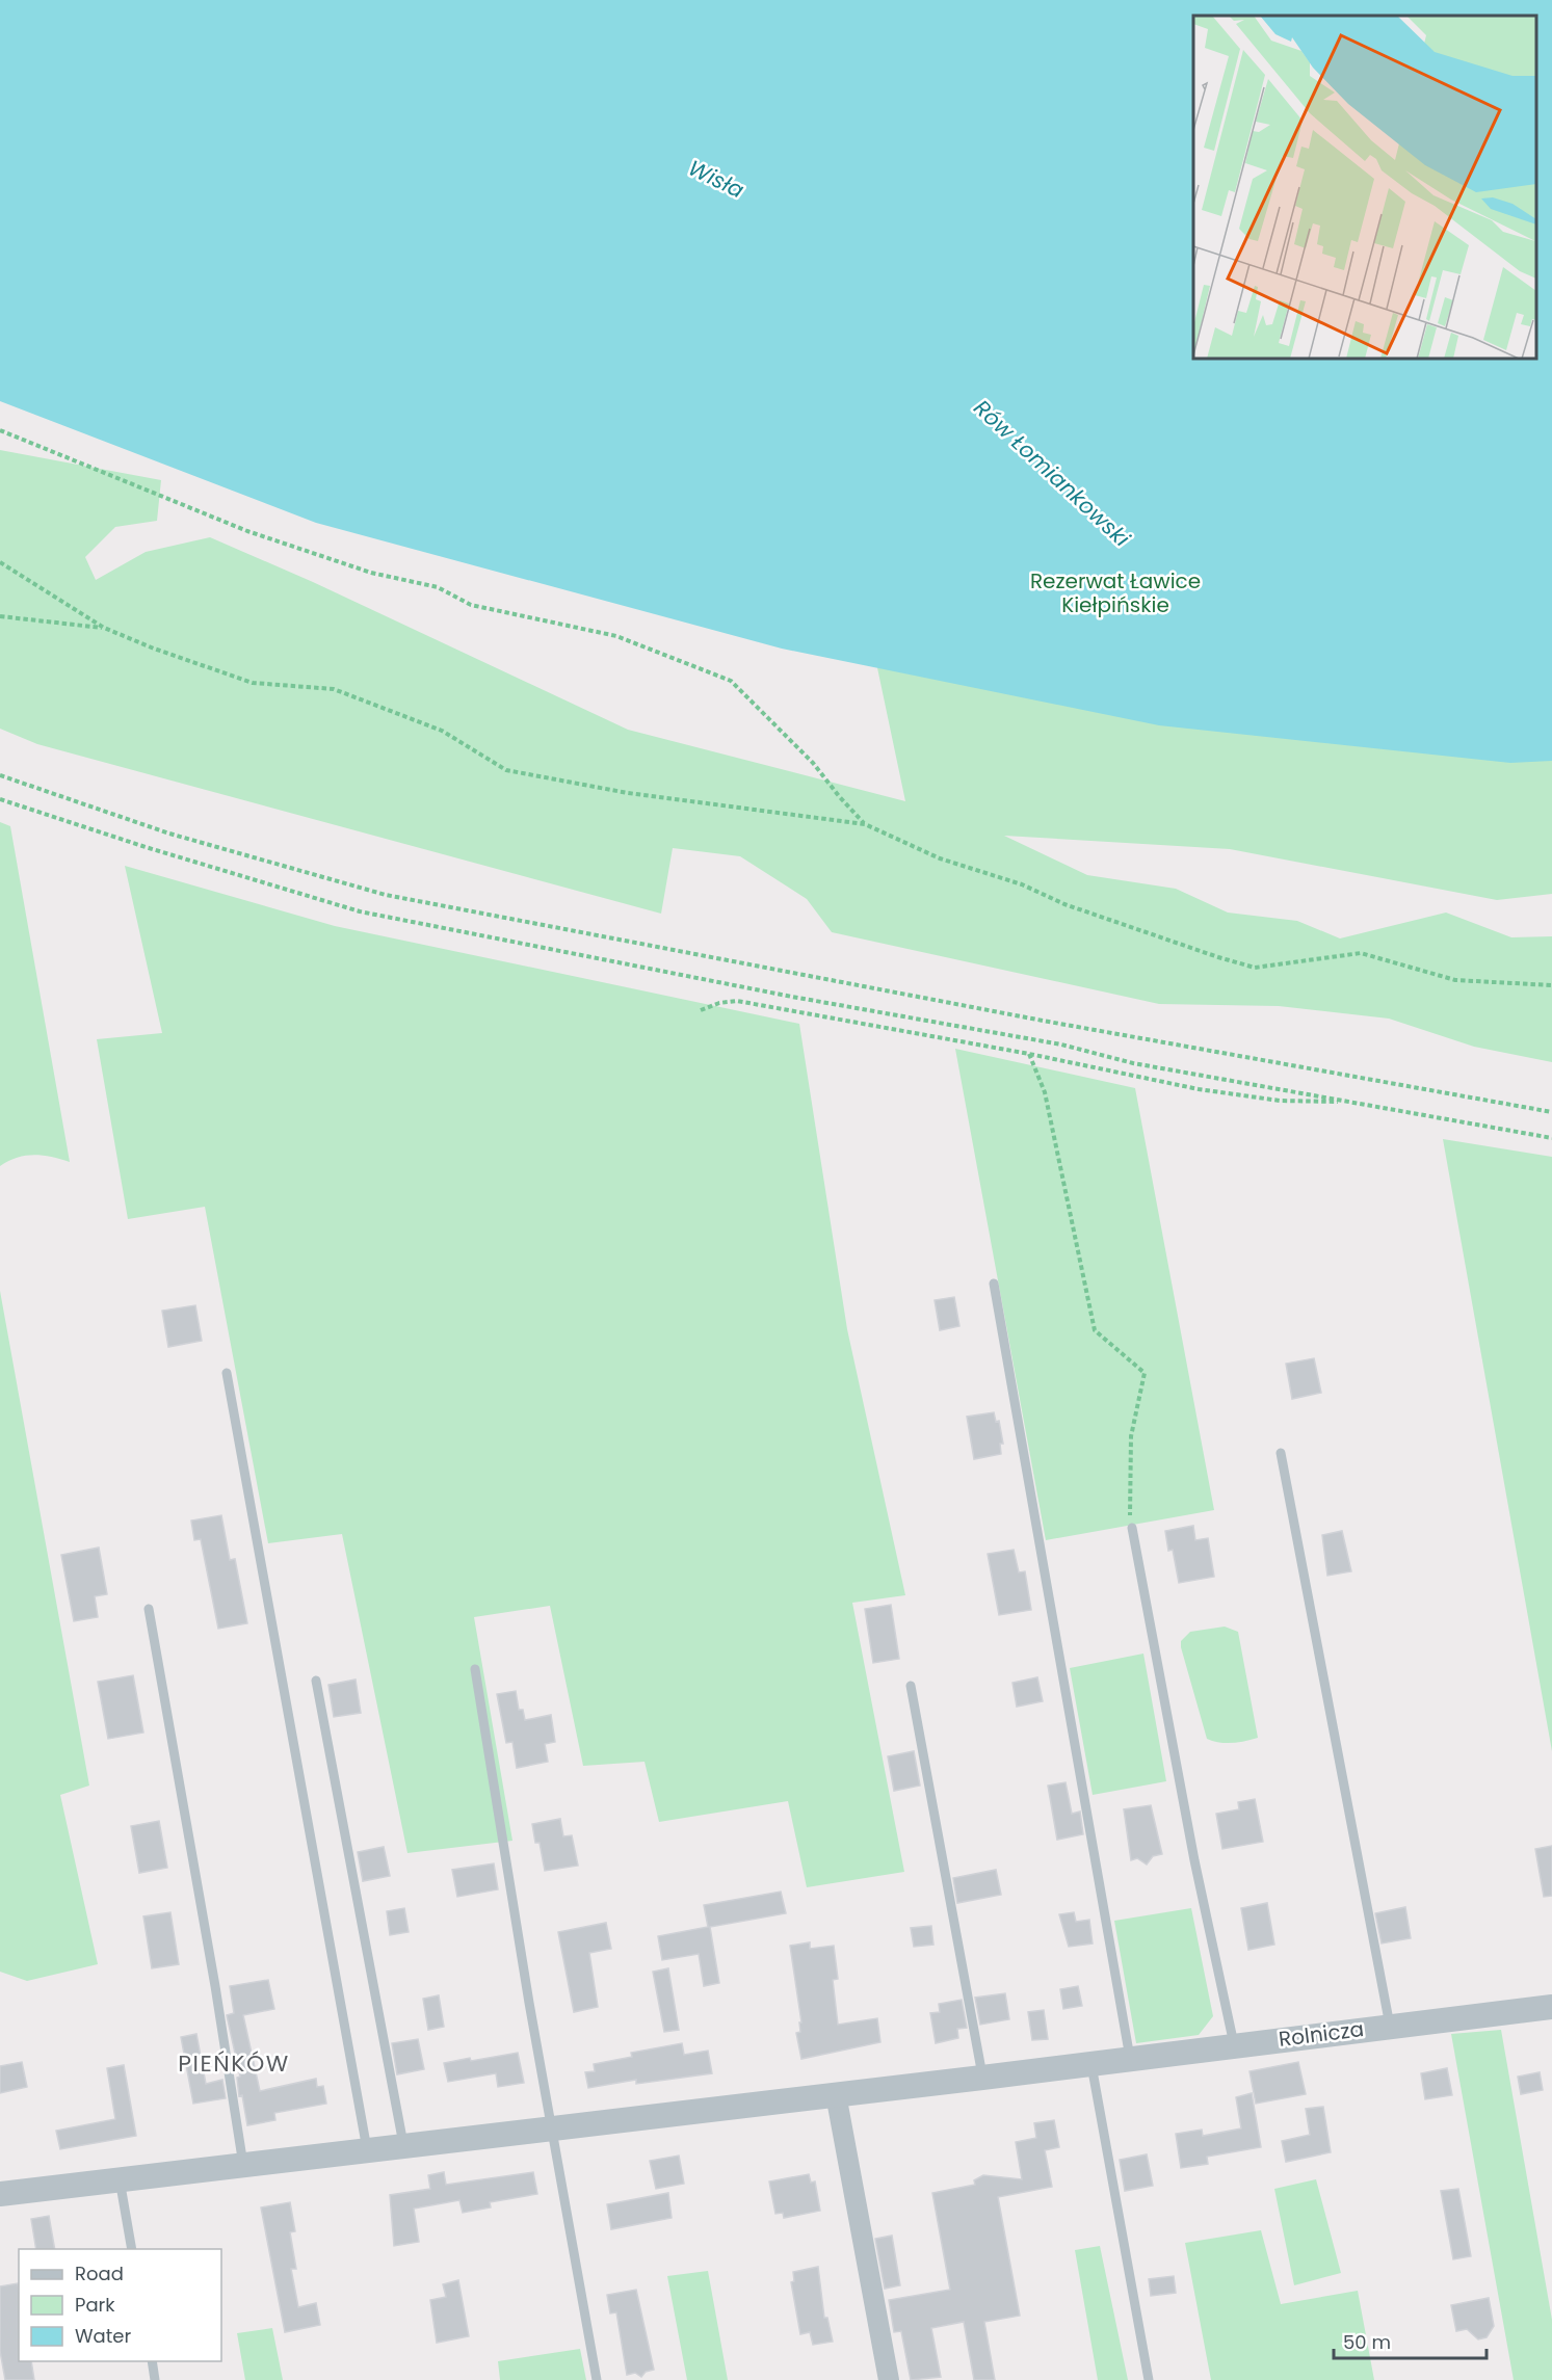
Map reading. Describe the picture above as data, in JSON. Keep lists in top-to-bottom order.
{
  "streets": {
    "street": ["Rolnicza"]
  },
  "districts": ["PIEŃKÓW"],
  "water": ["Wisła", "Rów Łomiankowski"],
  "parks": ["Rezerwat Ławice Kiełpińskie"],
  "legend": ["Road", "Park", "Water"],
  "scale_bar": "50 m"
}
